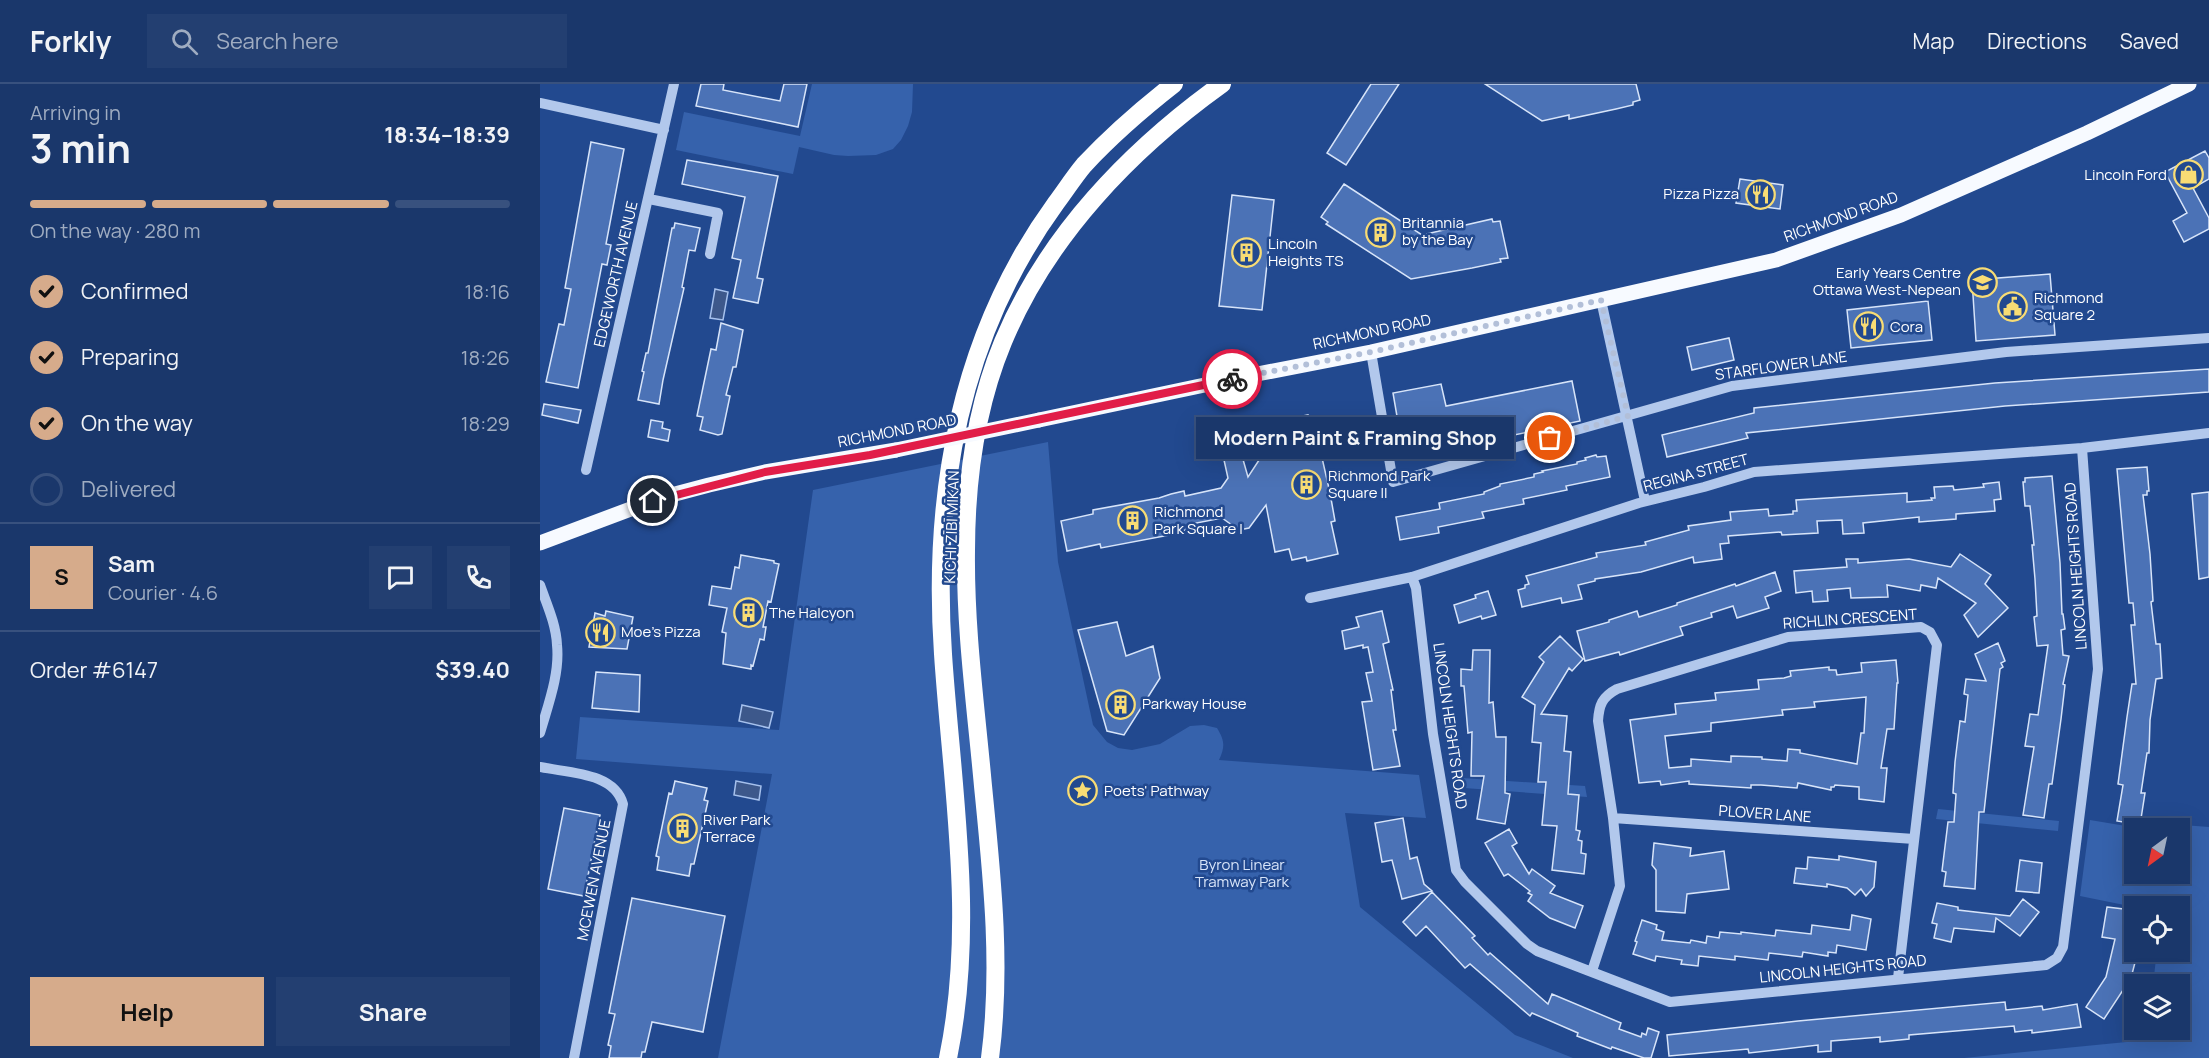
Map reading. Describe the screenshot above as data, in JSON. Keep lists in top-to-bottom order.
{
  "streets": {
    "highway": ["KICHI ZĪBĪ MĪKAN"],
    "main road": ["RICHMOND ROAD"],
    "street": [
      "EDGEWORTH AVENUE",
      "STARFLOWER LANE",
      "REGINA STREET",
      "LINCOLN HEIGHTS ROAD",
      "RICHLIN CRESCENT",
      "PLOVER LANE",
      "MCEWEN AVENUE"
    ]
  },
  "crossings": [
    ["RICHMOND ROAD", "STARFLOWER LANE"],
    ["REGINA STREET", "LINCOLN HEIGHTS ROAD"],
    ["LINCOLN HEIGHTS ROAD", "RICHLIN CRESCENT"],
    ["RICHLIN CRESCENT", "PLOVER LANE"]
  ],
  "parks": ["Byron Linear Tramway Park"],
  "places": {
    "shop": ["Lincoln Ford"],
    "restaurant": ["Pizza Pizza", "Cora", "Moe's Pizza"],
    "building": [
      "Britannia by the Bay",
      "Lincoln Heights TS",
      "Richmond Park Square II",
      "Richmond Park Square I",
      "The Halcyon",
      "Parkway House",
      "River Park Terrace"
    ],
    "school or university": ["Early Years Centre Ottawa West-Nepean"],
    "public building": ["Richmond Square 2"],
    "other": ["Modern Paint & Framing Shop"],
    "place": ["Poets' Pathway"]
  },
  "north": "bottom left",
  "page": {
    "header": "Forkly",
    "search": "Search here",
    "nav": ["Map", "Directions", "Saved"],
    "heading": ["3 min", "Arriving in", "18:34–18:39"],
    "panel": [
      "Sam",
      "Courier · 4.6",
      "Order #6147",
      "$39.40"
    ],
    "bar": "On the way · 280 m",
    "list": [
      ["Confirmed", "18:16"],
      ["Preparing", "18:26"],
      ["On the way", "18:29"],
      "Delivered"
    ],
    "bubble": "Modern Paint & Framing Shop",
    "round": "S",
    "buttons": ["Help", "Share"]
  }
}
